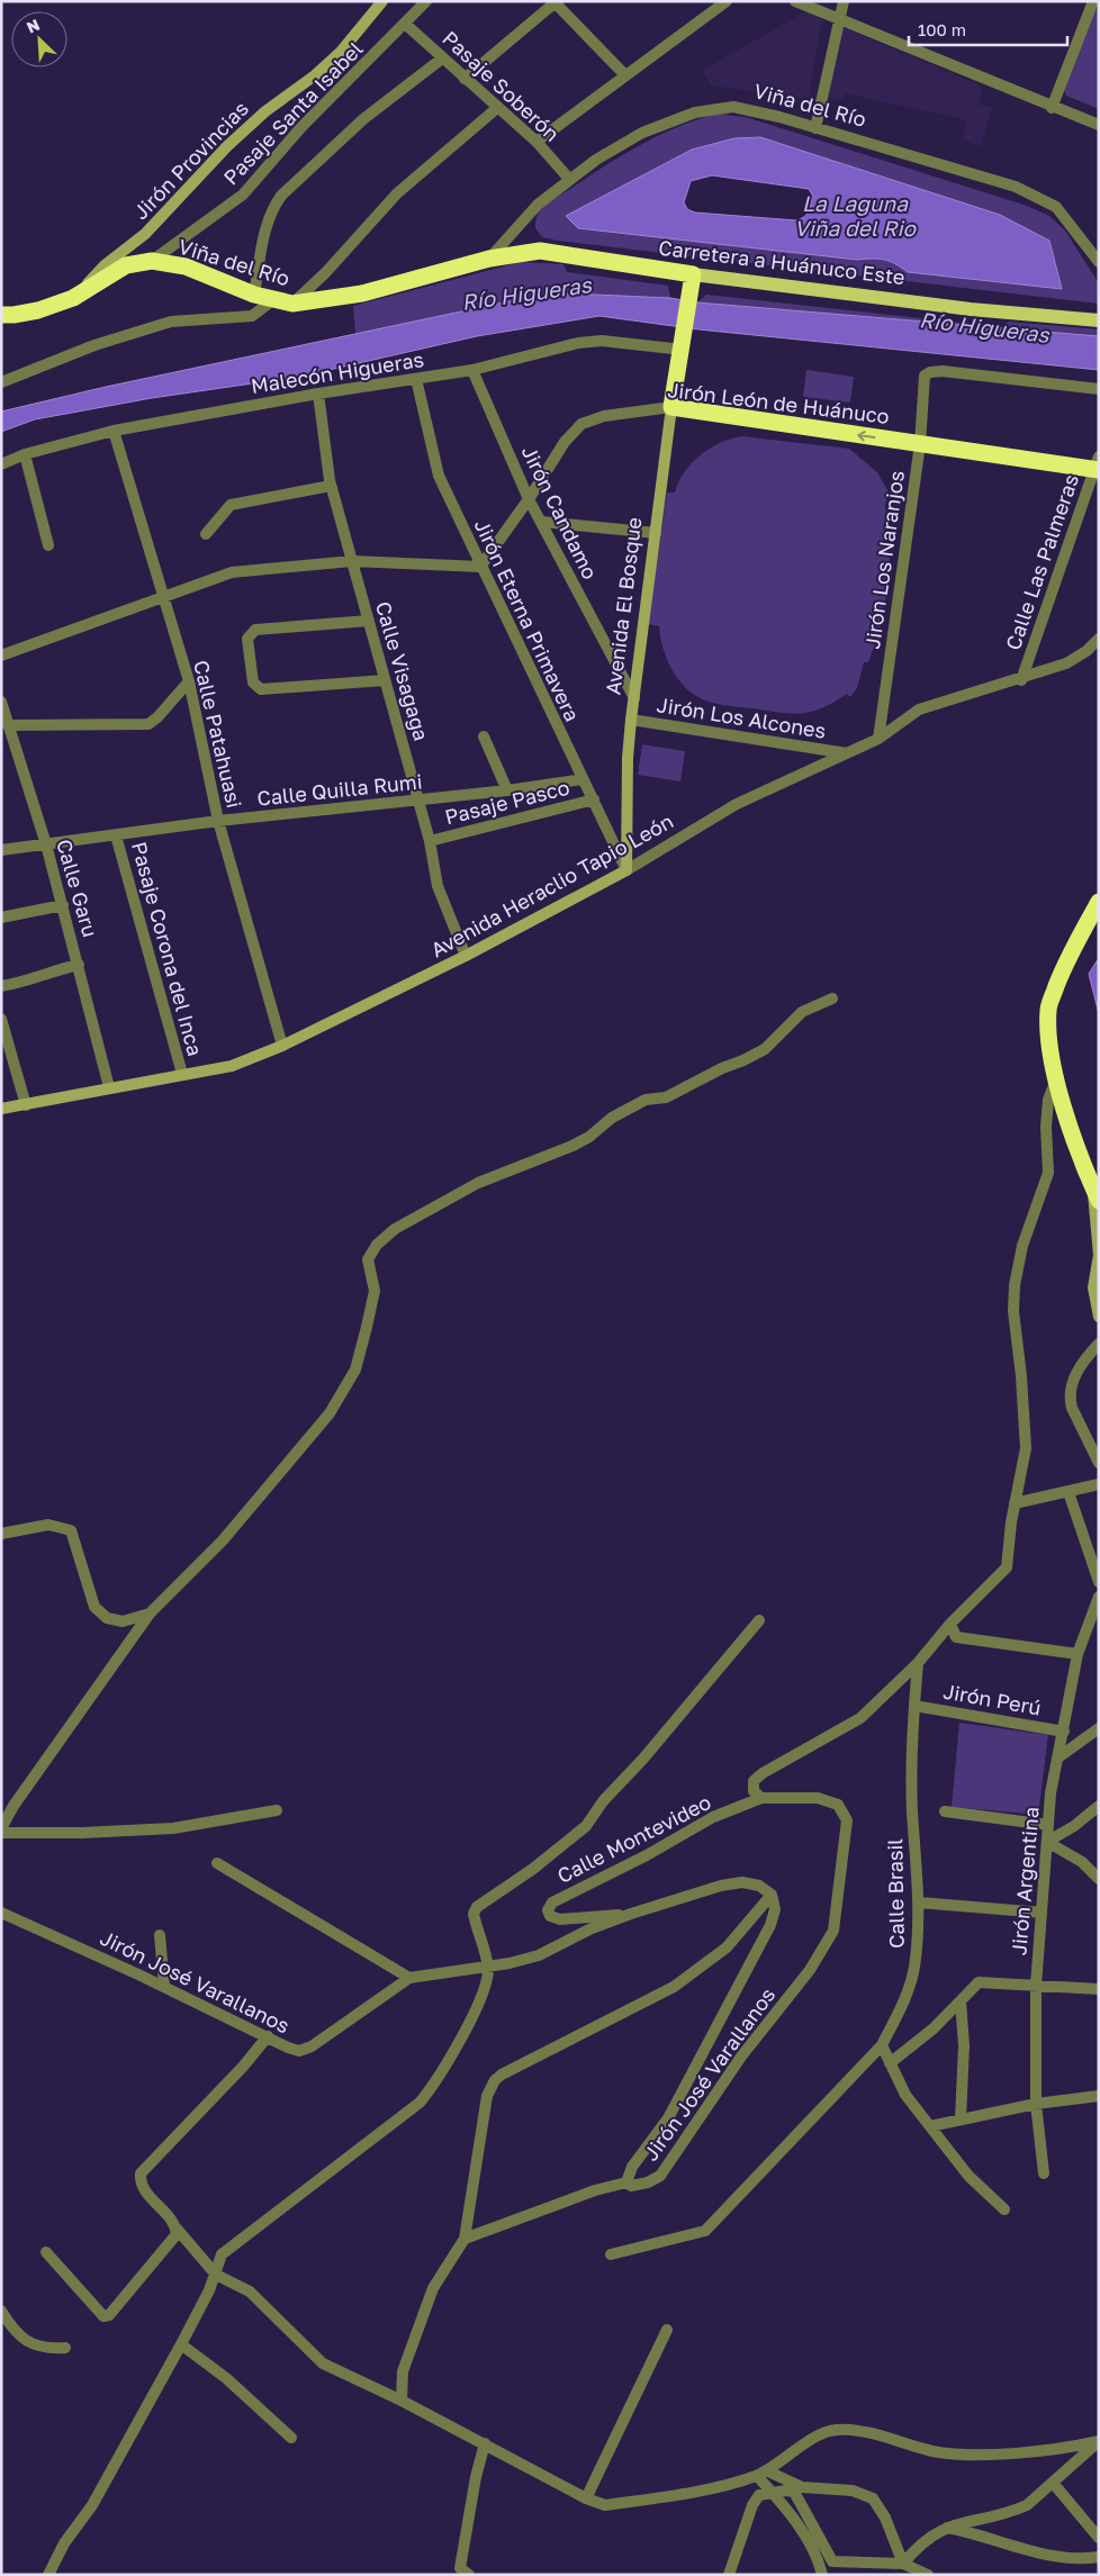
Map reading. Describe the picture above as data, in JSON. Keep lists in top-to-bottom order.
{
  "streets": {
    "highway": [
      "Viña del Río",
      "Carretera a Huánuco Este",
      "Jirón León de Huánuco",
      "Avenida El Bosque"
    ],
    "street": [
      "Pasaje Soberón",
      "Pasaje Santa Isabel",
      "Jirón Provincias",
      "Malecón Higueras",
      "Jirón Candamo",
      "Jirón Los Naranjos",
      "Calle Las Palmeras",
      "Jirón Eterna Primavera",
      "Calle Visagaga",
      "Jirón Los Alcones",
      "Calle Patahuasi",
      "Calle Quilla Rumi",
      "Pasaje Pasco",
      "Avenida Heraclio Tapio León",
      "Calle Garu",
      "Pasaje Corona del Inca",
      "Jirón Perú",
      "Calle Montevideo",
      "Jirón Argentina",
      "Calle Brasil",
      "Jirón José Varallanos"
    ]
  },
  "crossings": [
    ["Pasaje Soberón", "Viña del Río"],
    ["Pasaje Soberón", "Pasaje Santa Isabel"],
    ["Viña del Río", "Pasaje Santa Isabel"],
    ["Viña del Río", "Jirón Provincias"],
    ["Viña del Río", "Carretera a Huánuco Este"],
    ["Carretera a Huánuco Este", "Avenida El Bosque"],
    ["Malecón Higueras", "Jirón Candamo"],
    ["Malecón Higueras", "Avenida El Bosque"],
    ["Malecón Higueras", "Jirón Eterna Primavera"],
    ["Malecón Higueras", "Calle Visagaga"],
    ["Malecón Higueras", "Calle Patahuasi"],
    ["Jirón León de Huánuco", "Jirón Candamo"],
    ["Jirón León de Huánuco", "Jirón Los Naranjos"],
    ["Jirón León de Huánuco", "Calle Las Palmeras"],
    ["Jirón León de Huánuco", "Avenida El Bosque"],
    ["Jirón León de Huánuco", "Jirón Eterna Primavera"],
    ["Jirón Candamo", "Avenida El Bosque"],
    ["Jirón Los Naranjos", "Avenida Heraclio Tapio León"],
    ["Calle Las Palmeras", "Avenida Heraclio Tapio León"],
    ["Avenida El Bosque", "Jirón Eterna Primavera"],
    ["Avenida El Bosque", "Jirón Los Alcones"],
    ["Avenida El Bosque", "Avenida Heraclio Tapio León"],
    ["Jirón Eterna Primavera", "Calle Quilla Rumi"],
    ["Jirón Eterna Primavera", "Pasaje Pasco"],
    ["Jirón Eterna Primavera", "Avenida Heraclio Tapio León"],
    ["Calle Visagaga", "Calle Quilla Rumi"],
    ["Calle Visagaga", "Pasaje Pasco"],
    ["Calle Visagaga", "Avenida Heraclio Tapio León"],
    ["Jirón Los Alcones", "Avenida Heraclio Tapio León"],
    ["Calle Patahuasi", "Calle Quilla Rumi"],
    ["Calle Patahuasi", "Avenida Heraclio Tapio León"],
    ["Calle Quilla Rumi", "Calle Garu"],
    ["Calle Quilla Rumi", "Pasaje Corona del Inca"],
    ["Avenida Heraclio Tapio León", "Calle Garu"],
    ["Avenida Heraclio Tapio León", "Pasaje Corona del Inca"],
    ["Jirón Perú", "Jirón Argentina"],
    ["Jirón Perú", "Calle Brasil"],
    ["Calle Montevideo", "Jirón José Varallanos"]
  ],
  "one_way": ["Jirón León de Huánuco"],
  "water": ["La Laguna Viña del Rio", "Río Higueras"],
  "scale_bar": "100 m",
  "north": "top left"
}
